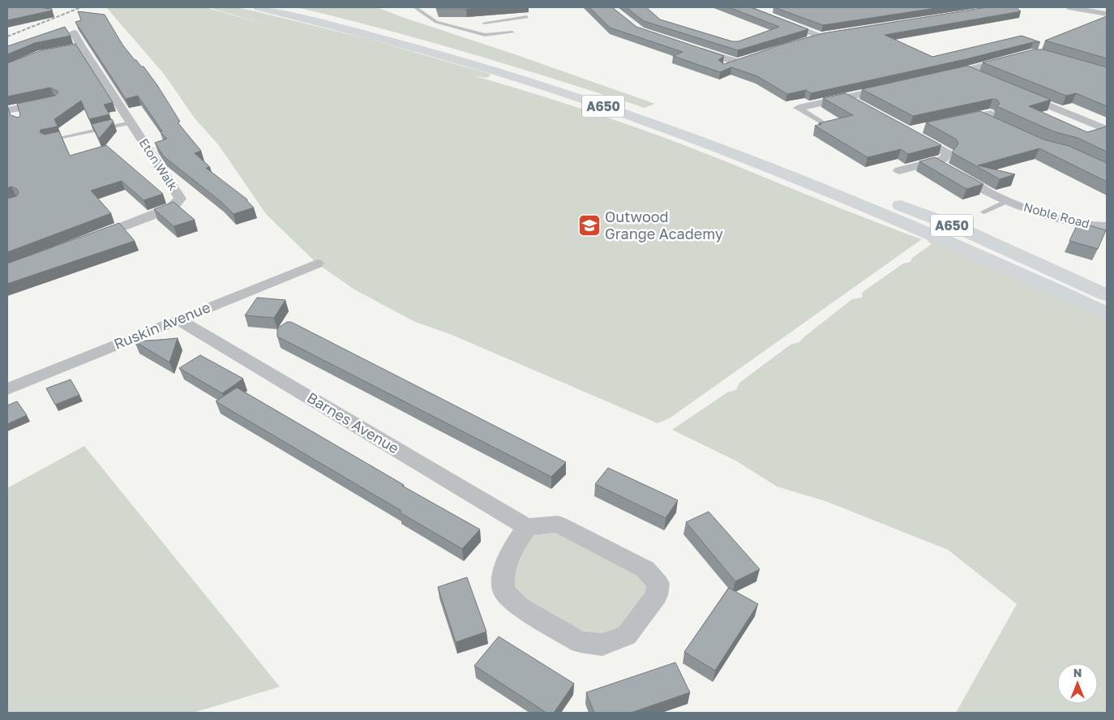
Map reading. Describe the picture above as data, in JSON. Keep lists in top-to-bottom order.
{
  "streets": {
    "highway": ["A650"],
    "street": [
      "Eton Walk",
      "Noble Road",
      "Ruskin Avenue",
      "Barnes Avenue"
    ]
  },
  "crossings": [
    ["Ruskin Avenue", "Barnes Avenue"]
  ],
  "places": {
    "school or university": ["Outwood Grange Academy"]
  },
  "north": "top"
}
